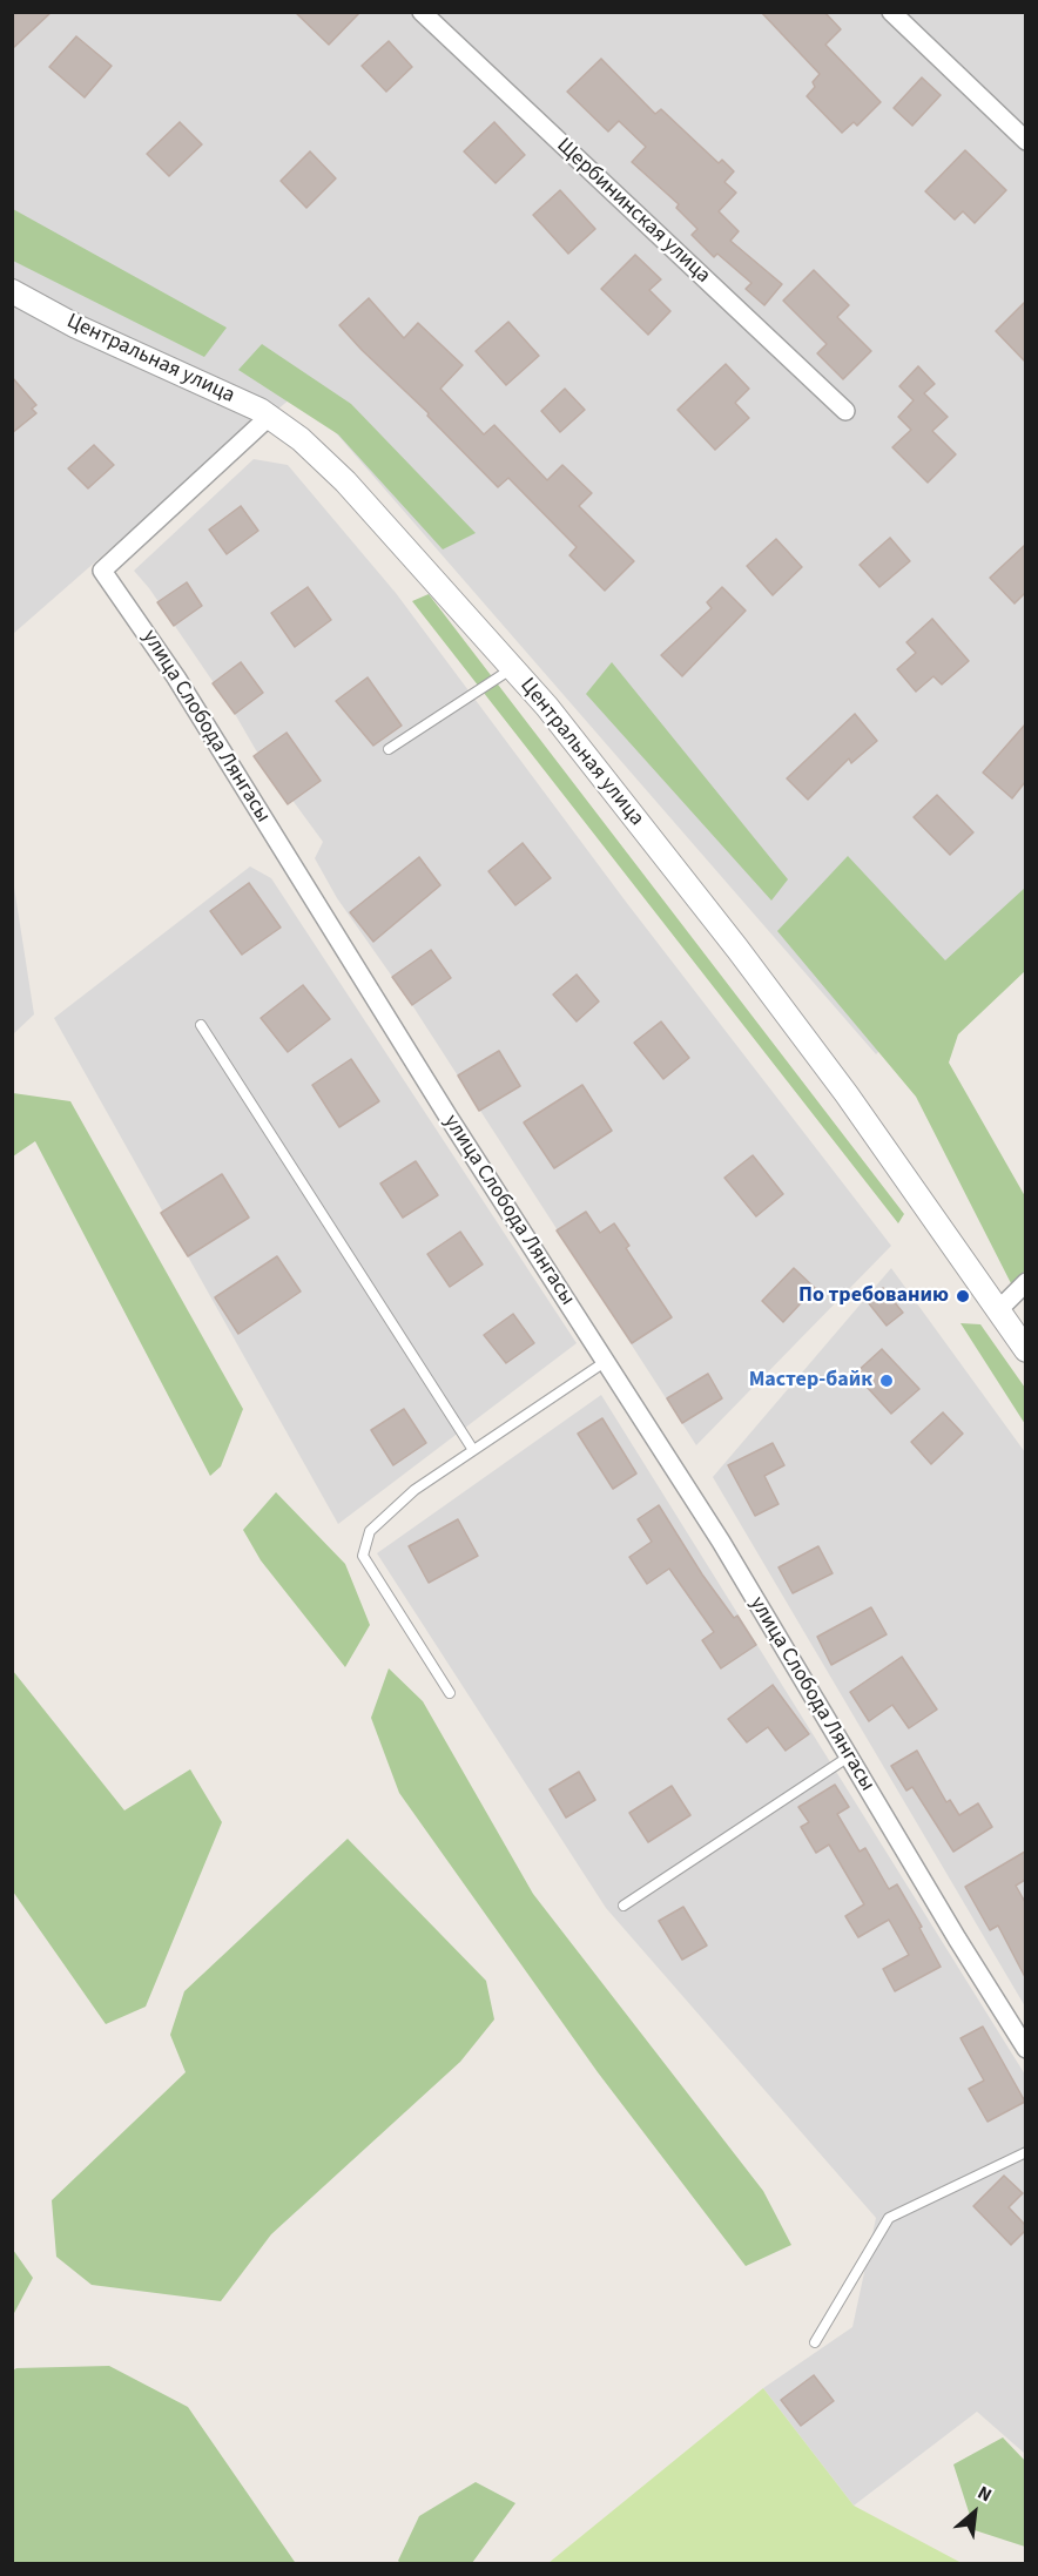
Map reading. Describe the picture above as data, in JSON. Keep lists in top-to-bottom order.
{
  "streets": {
    "street": ["Щербининская улица", "Центральная улица", "улица Слобода Лянгасы"]
  },
  "crossings": [
    ["Центральная улица", "улица Слобода Лянгасы"]
  ],
  "places": ["По требованию", "Мастер-байк"],
  "north": "top right"
}
